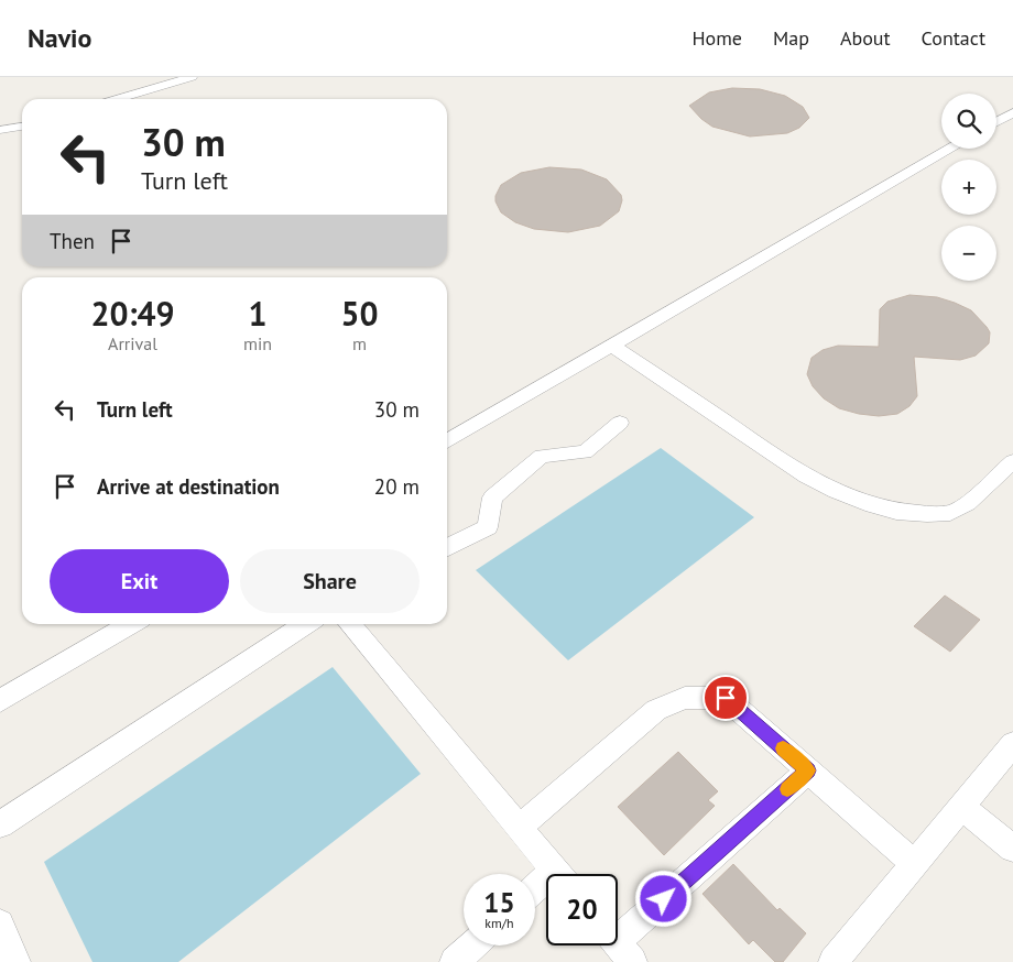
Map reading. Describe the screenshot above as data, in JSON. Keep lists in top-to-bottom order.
{
  "page": {
    "header": "Navio",
    "nav": [
      "Home",
      "Map",
      "About",
      "Contact"
    ],
    "map_buttons": ["+", "−"],
    "turn": ["30 m", "Turn left"],
    "then": "Then",
    "eta": [
      "20:49",
      "Arrival",
      "1",
      "min",
      "50",
      "m"
    ],
    "list": [
      {
        "name": "Turn left",
        "value": "30 m"
      },
      {
        "name": "Arrive at destination",
        "value": "20 m"
      }
    ],
    "buttons": ["Exit", "Share"],
    "speed": "15 km/h",
    "limit": "20"
  }
}
